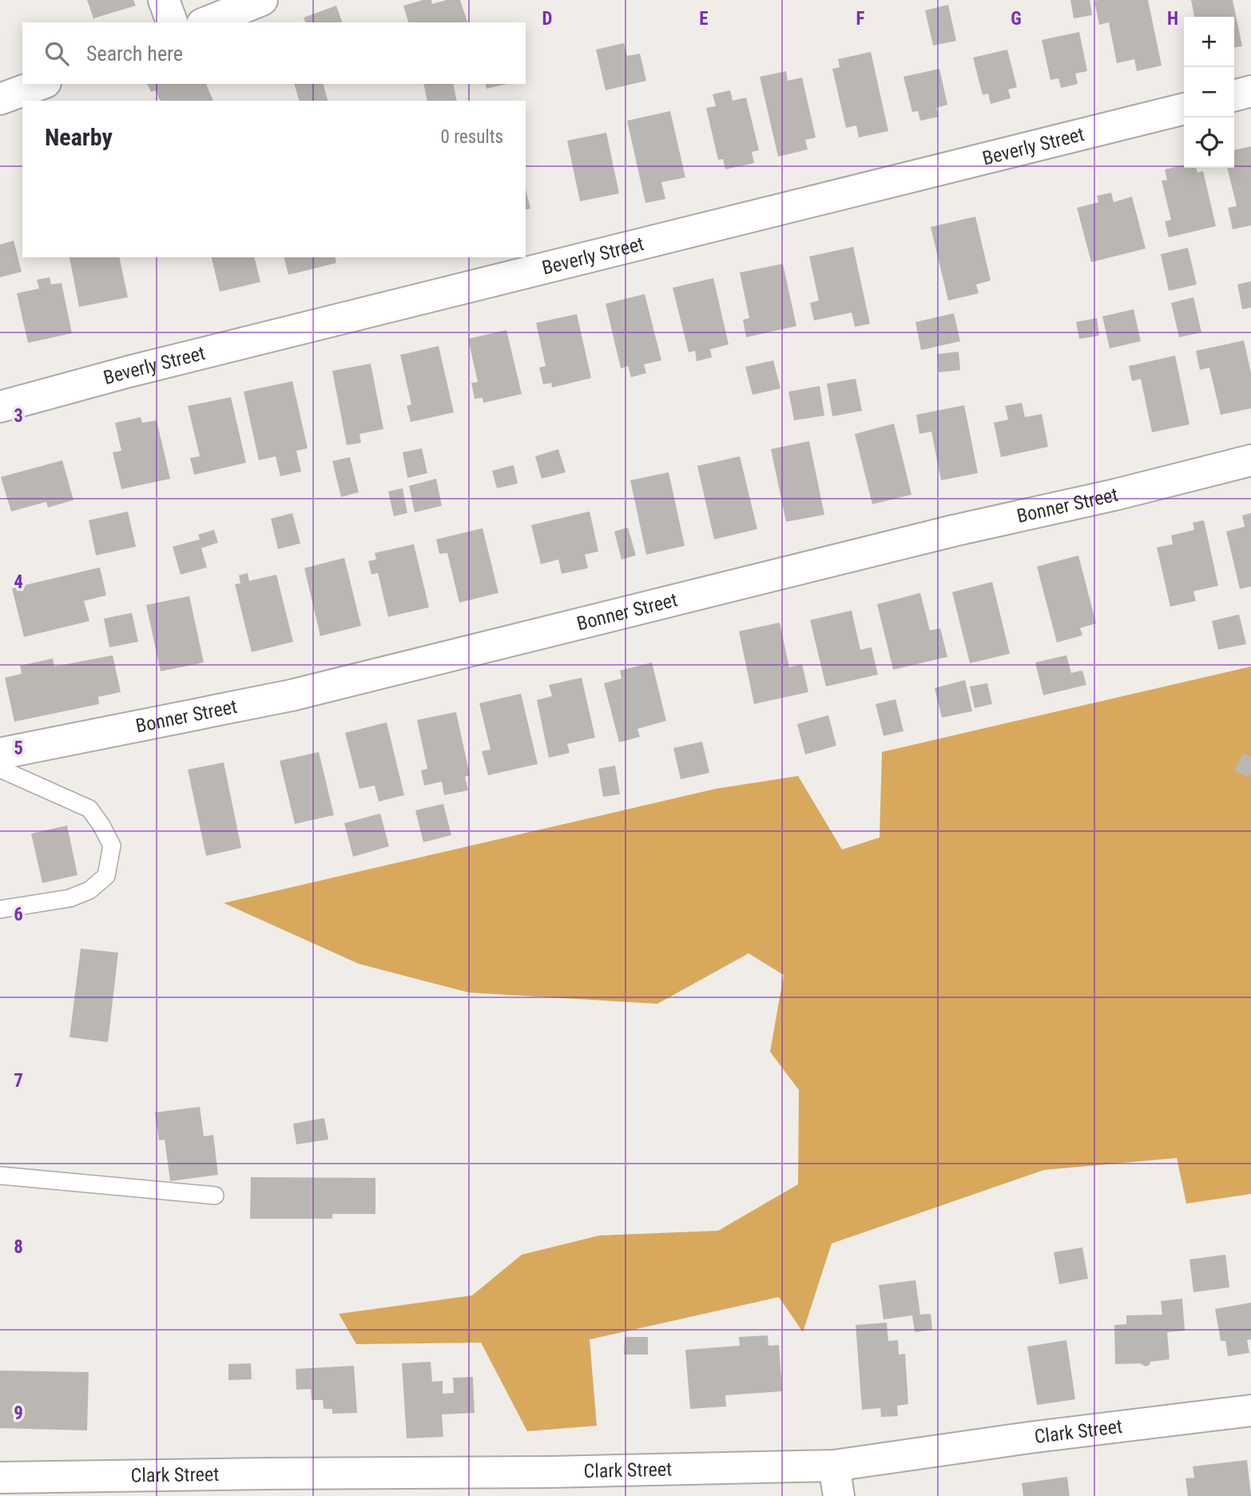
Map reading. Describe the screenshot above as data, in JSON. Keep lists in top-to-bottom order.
{
  "streets": {
    "street": ["Beverly Street", "Bonner Street", "Clark Street"]
  },
  "page": {
    "map_buttons": ["+", "−"],
    "search": "Search here",
    "heading": ["Nearby", "0 results"]
  },
  "grid": {
    "columns": [
      "D",
      "E",
      "F",
      "G",
      "H"
    ],
    "rows": [
      "3",
      "4",
      "5",
      "6",
      "7",
      "8",
      "9"
    ]
  }
}
